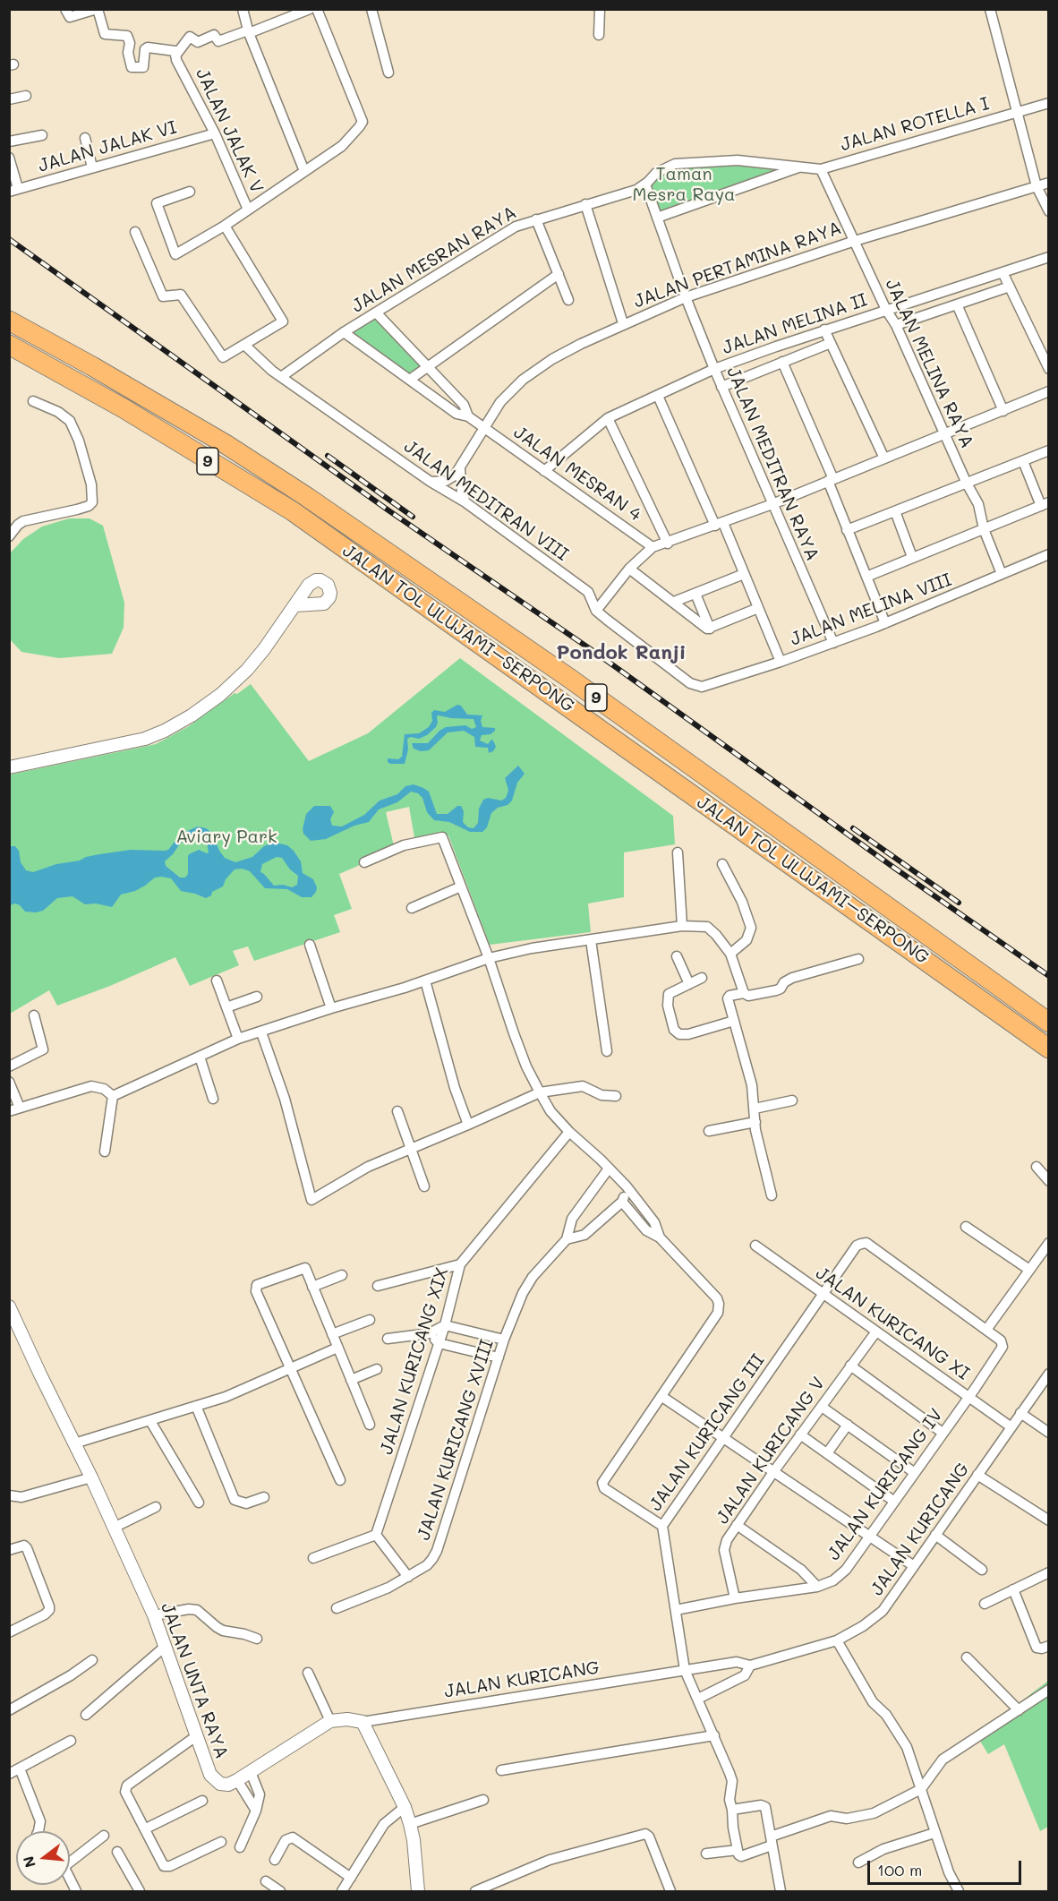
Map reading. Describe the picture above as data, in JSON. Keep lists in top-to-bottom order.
{
  "streets": {
    "highway": ["9", "JALAN TOL ULUJAMI–SERPONG"],
    "street": [
      "JALAN ROTELLA I",
      "JALAN JALAK V",
      "JALAN JALAK VI",
      "JALAN MESRAN RAYA",
      "JALAN PERTAMINA RAYA",
      "JALAN MELINA II",
      "JALAN MELINA RAYA",
      "JALAN MEDITRAN RAYA",
      "JALAN MESRAN 4",
      "JALAN MEDITRAN VIII",
      "JALAN MELINA VIII",
      "JALAN KURICANG XI",
      "JALAN KURICANG XIX",
      "JALAN KURICANG III",
      "JALAN KURICANG XVIII",
      "JALAN KURICANG V",
      "JALAN KURICANG IV",
      "JALAN KURICANG",
      "JALAN UNTA RAYA"
    ]
  },
  "crossings": [
    ["JALAN ROTELLA I", "JALAN MESRAN RAYA"],
    ["JALAN ROTELLA I", "JALAN MELINA RAYA"],
    ["JALAN JALAK V", "JALAN JALAK VI"],
    ["JALAN MESRAN RAYA", "JALAN MELINA RAYA"],
    ["JALAN MESRAN RAYA", "JALAN MEDITRAN VIII"],
    ["JALAN PERTAMINA RAYA", "JALAN MELINA RAYA"],
    ["JALAN PERTAMINA RAYA", "JALAN MEDITRAN RAYA"],
    ["JALAN PERTAMINA RAYA", "JALAN MESRAN 4"],
    ["JALAN MELINA II", "JALAN MELINA RAYA"],
    ["JALAN MELINA II", "JALAN MEDITRAN RAYA"],
    ["JALAN MELINA II", "JALAN MESRAN 4"],
    ["JALAN MELINA RAYA", "JALAN MELINA VIII"],
    ["JALAN MEDITRAN RAYA", "JALAN MELINA VIII"],
    ["JALAN MEDITRAN VIII", "JALAN MELINA VIII"],
    ["JALAN KURICANG XI", "JALAN KURICANG III"],
    ["JALAN KURICANG XI", "JALAN KURICANG V"],
    ["JALAN KURICANG XI", "JALAN KURICANG IV"],
    ["JALAN KURICANG XI", "JALAN KURICANG"],
    ["JALAN KURICANG III", "JALAN KURICANG IV"],
    ["JALAN KURICANG III", "JALAN KURICANG"],
    ["JALAN KURICANG V", "JALAN KURICANG IV"]
  ],
  "districts": ["Pondok Ranji"],
  "parks": ["Taman Mesra Raya", "Aviary Park"],
  "scale_bar": "100 m",
  "north": "left"
}
